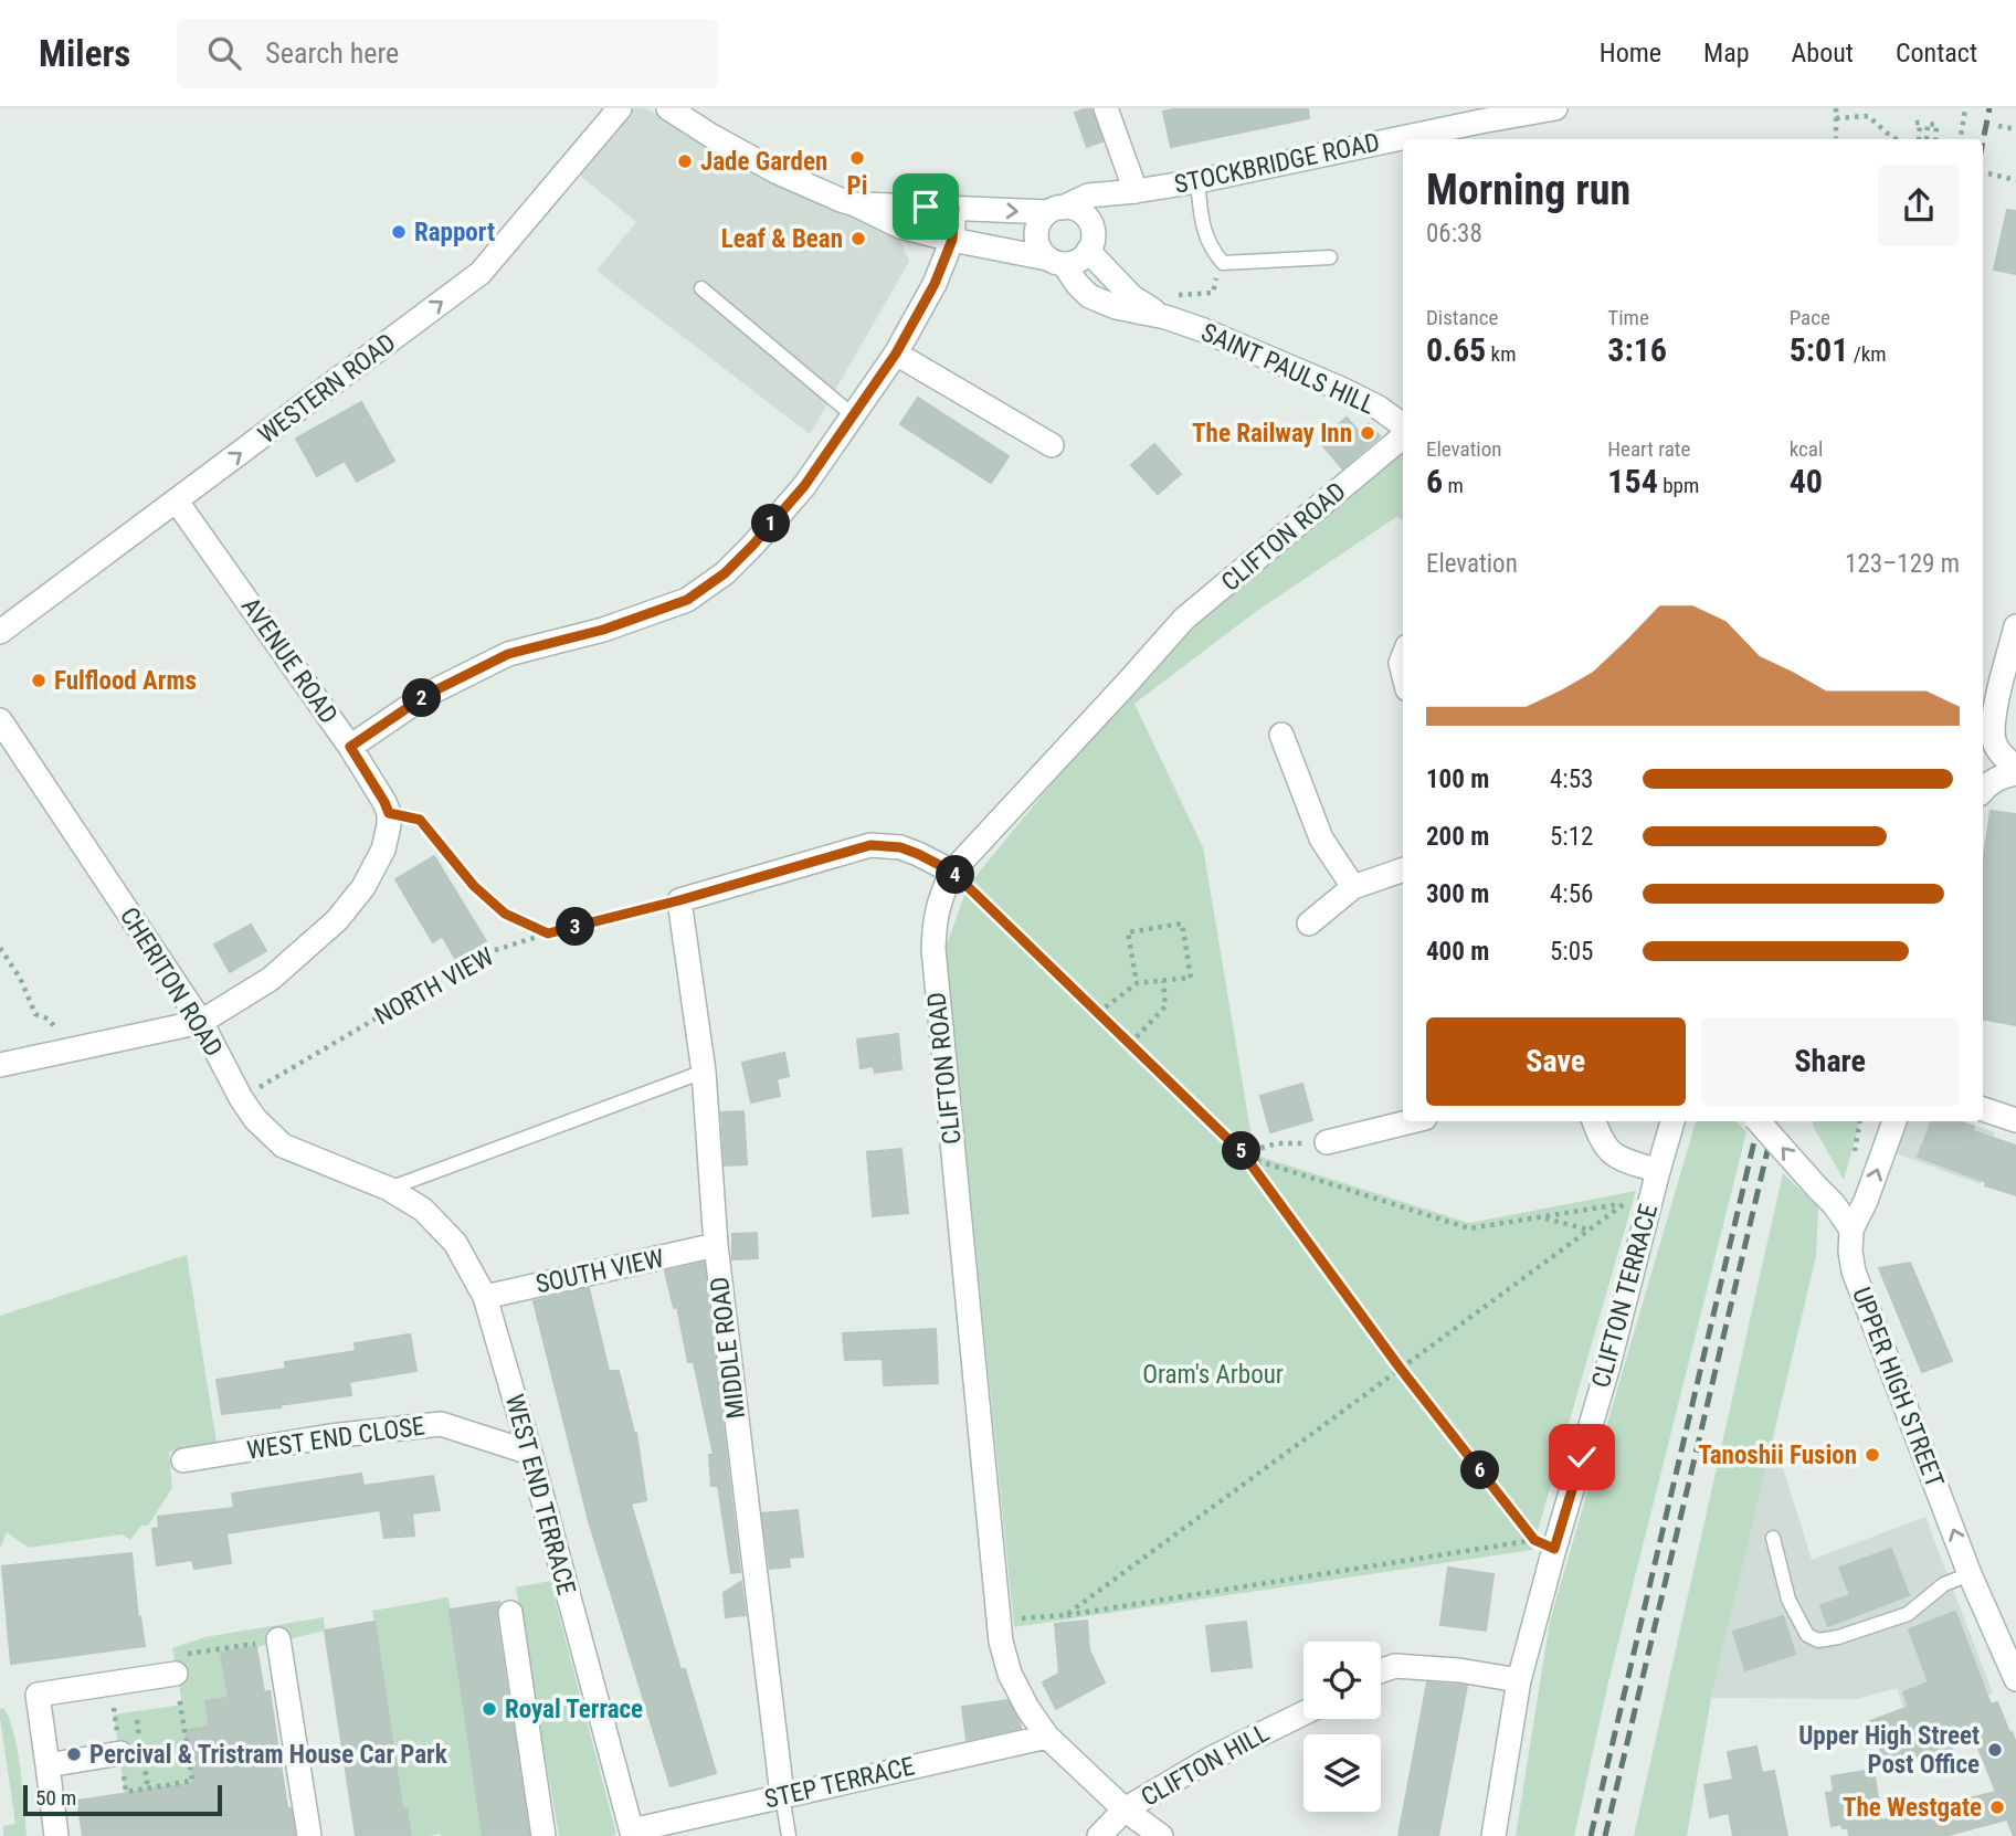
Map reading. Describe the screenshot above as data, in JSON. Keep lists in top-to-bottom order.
{
  "streets": {
    "street": [
      "STOCKBRIDGE ROAD",
      "SAINT PAULS HILL",
      "WESTERN ROAD",
      "CLIFTON ROAD",
      "AVENUE ROAD",
      "CHERITON ROAD",
      "SOUTH VIEW",
      "CLIFTON TERRACE",
      "MIDDLE ROAD",
      "UPPER HIGH STREET",
      "WEST END CLOSE",
      "WEST END TERRACE",
      "CLIFTON HILL",
      "STEP TERRACE"
    ],
    "path": ["NORTH VIEW"]
  },
  "crossings": [
    ["STOCKBRIDGE ROAD", "SAINT PAULS HILL"],
    ["WESTERN ROAD", "AVENUE ROAD"],
    ["CLIFTON ROAD", "CLIFTON HILL"],
    ["CLIFTON ROAD", "STEP TERRACE"],
    ["CHERITON ROAD", "NORTH VIEW"],
    ["CHERITON ROAD", "WEST END TERRACE"],
    ["NORTH VIEW", "MIDDLE ROAD"],
    ["SOUTH VIEW", "MIDDLE ROAD"],
    ["SOUTH VIEW", "WEST END TERRACE"],
    ["MIDDLE ROAD", "STEP TERRACE"],
    ["WEST END CLOSE", "WEST END TERRACE"],
    ["WEST END TERRACE", "STEP TERRACE"]
  ],
  "one_way": ["WESTERN ROAD", "UPPER HIGH STREET"],
  "parks": ["Oram's Arbour"],
  "places": [
    "Pi",
    "Jade Garden",
    "Rapport",
    "Leaf & Bean",
    "The Railway Inn",
    "Fulflood Arms",
    "Tanoshii Fusion",
    "Royal Terrace",
    "Upper High Street Post Office",
    "Percival & Tristram House Car Park",
    "The Westgate"
  ],
  "scale_bar": "50 m",
  "page": {
    "header": "Milers",
    "search": "Search here",
    "nav": [
      "Home",
      "Map",
      "About",
      "Contact"
    ],
    "heading": ["Morning run", "06:38"],
    "stats": [
      ["Distance", "0.65 km"],
      ["Time", "3:16"],
      ["Pace", "5:01 /km"],
      ["Elevation", "6 m"],
      ["Heart rate", "154 bpm"],
      ["kcal", "40"]
    ],
    "pins": [
      "1",
      "2",
      "4",
      "3",
      "5",
      "6"
    ],
    "chart": ["Elevation", "123–129 m"],
    "list": [
      {
        "name": "100 m",
        "note": "4:53"
      },
      {
        "name": "200 m",
        "note": "5:12"
      },
      {
        "name": "300 m",
        "note": "4:56"
      },
      {
        "name": "400 m",
        "note": "5:05"
      }
    ],
    "buttons": ["Save", "Share"],
    "scale": "50 m"
  }
}
